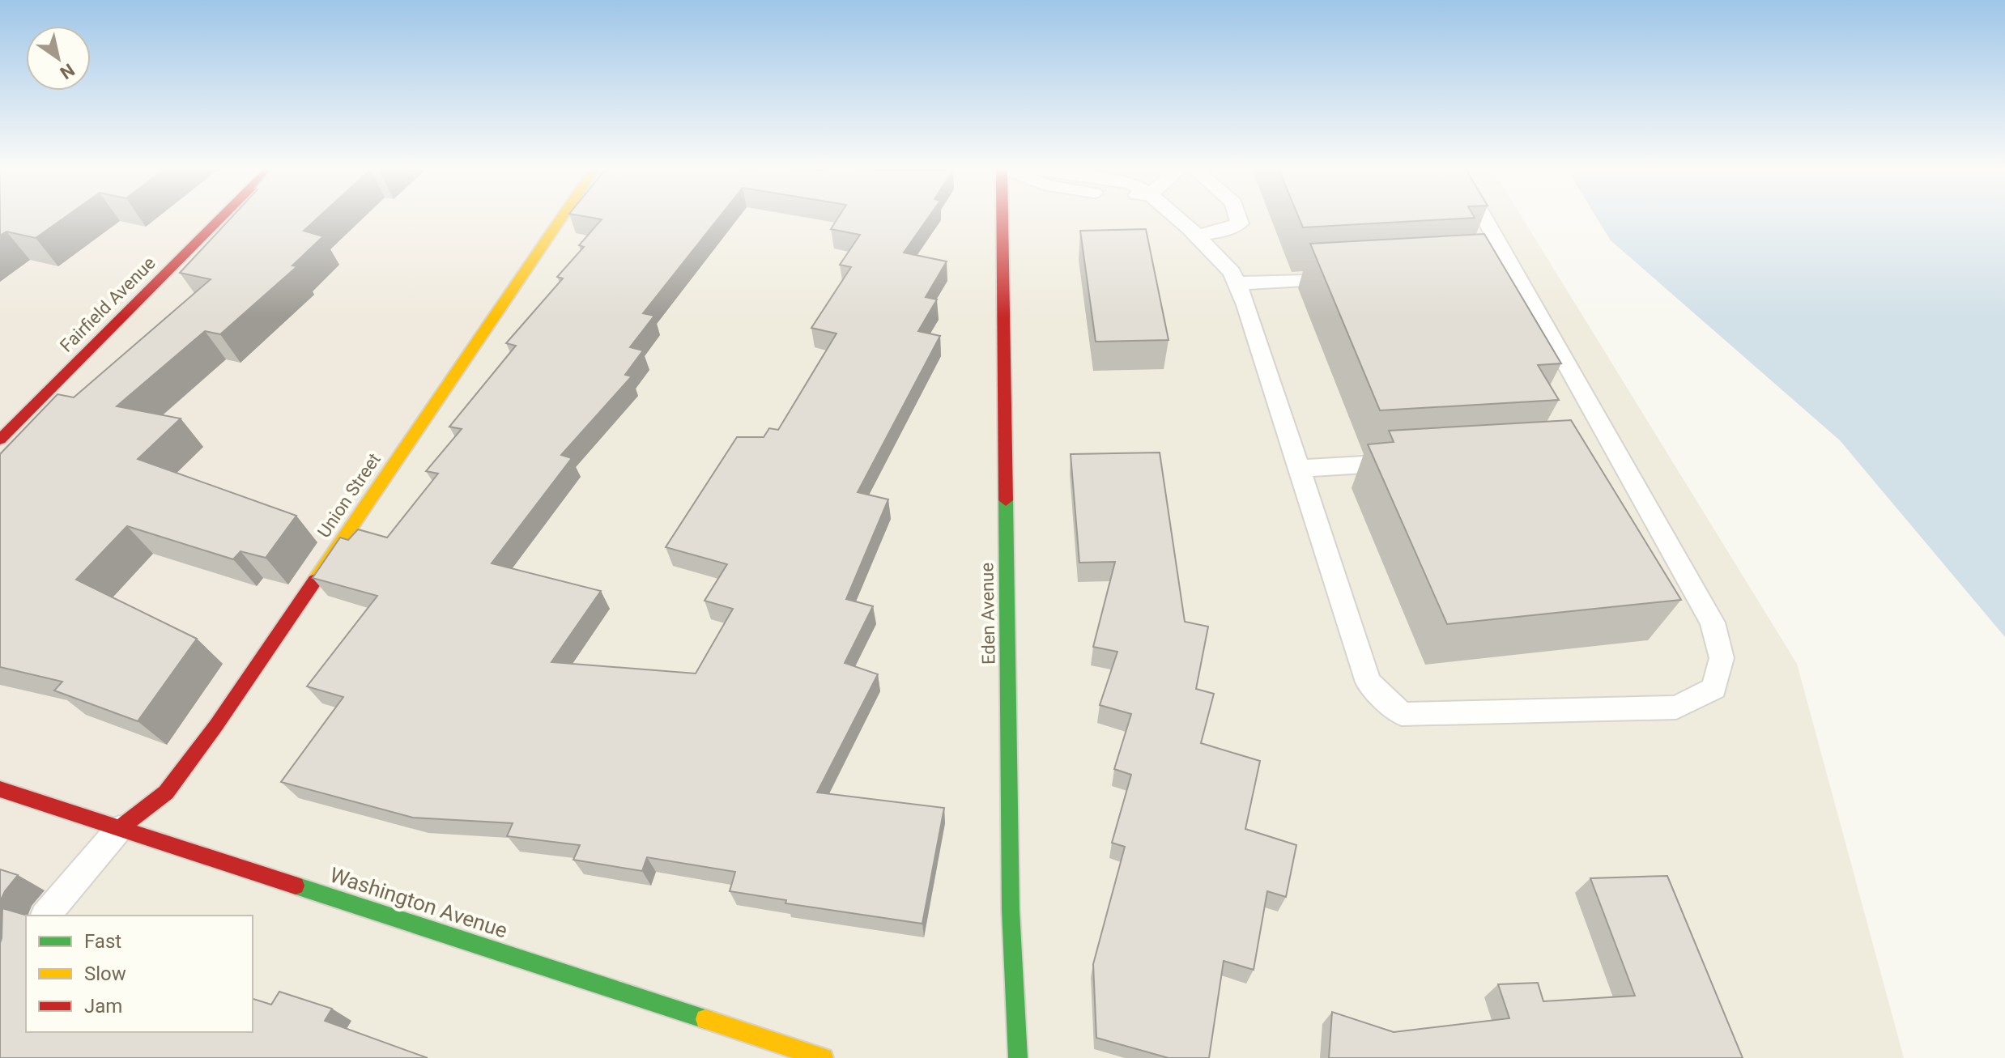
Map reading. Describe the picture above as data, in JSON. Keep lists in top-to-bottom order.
{
  "streets": {
    "street": [
      "Fairfield Avenue",
      "Union Street",
      "Eden Avenue",
      "Washington Avenue"
    ]
  },
  "crossings": [
    ["Union Street", "Washington Avenue"]
  ],
  "legend": ["Fast", "Slow", "Jam"],
  "north": "bottom right"
}
